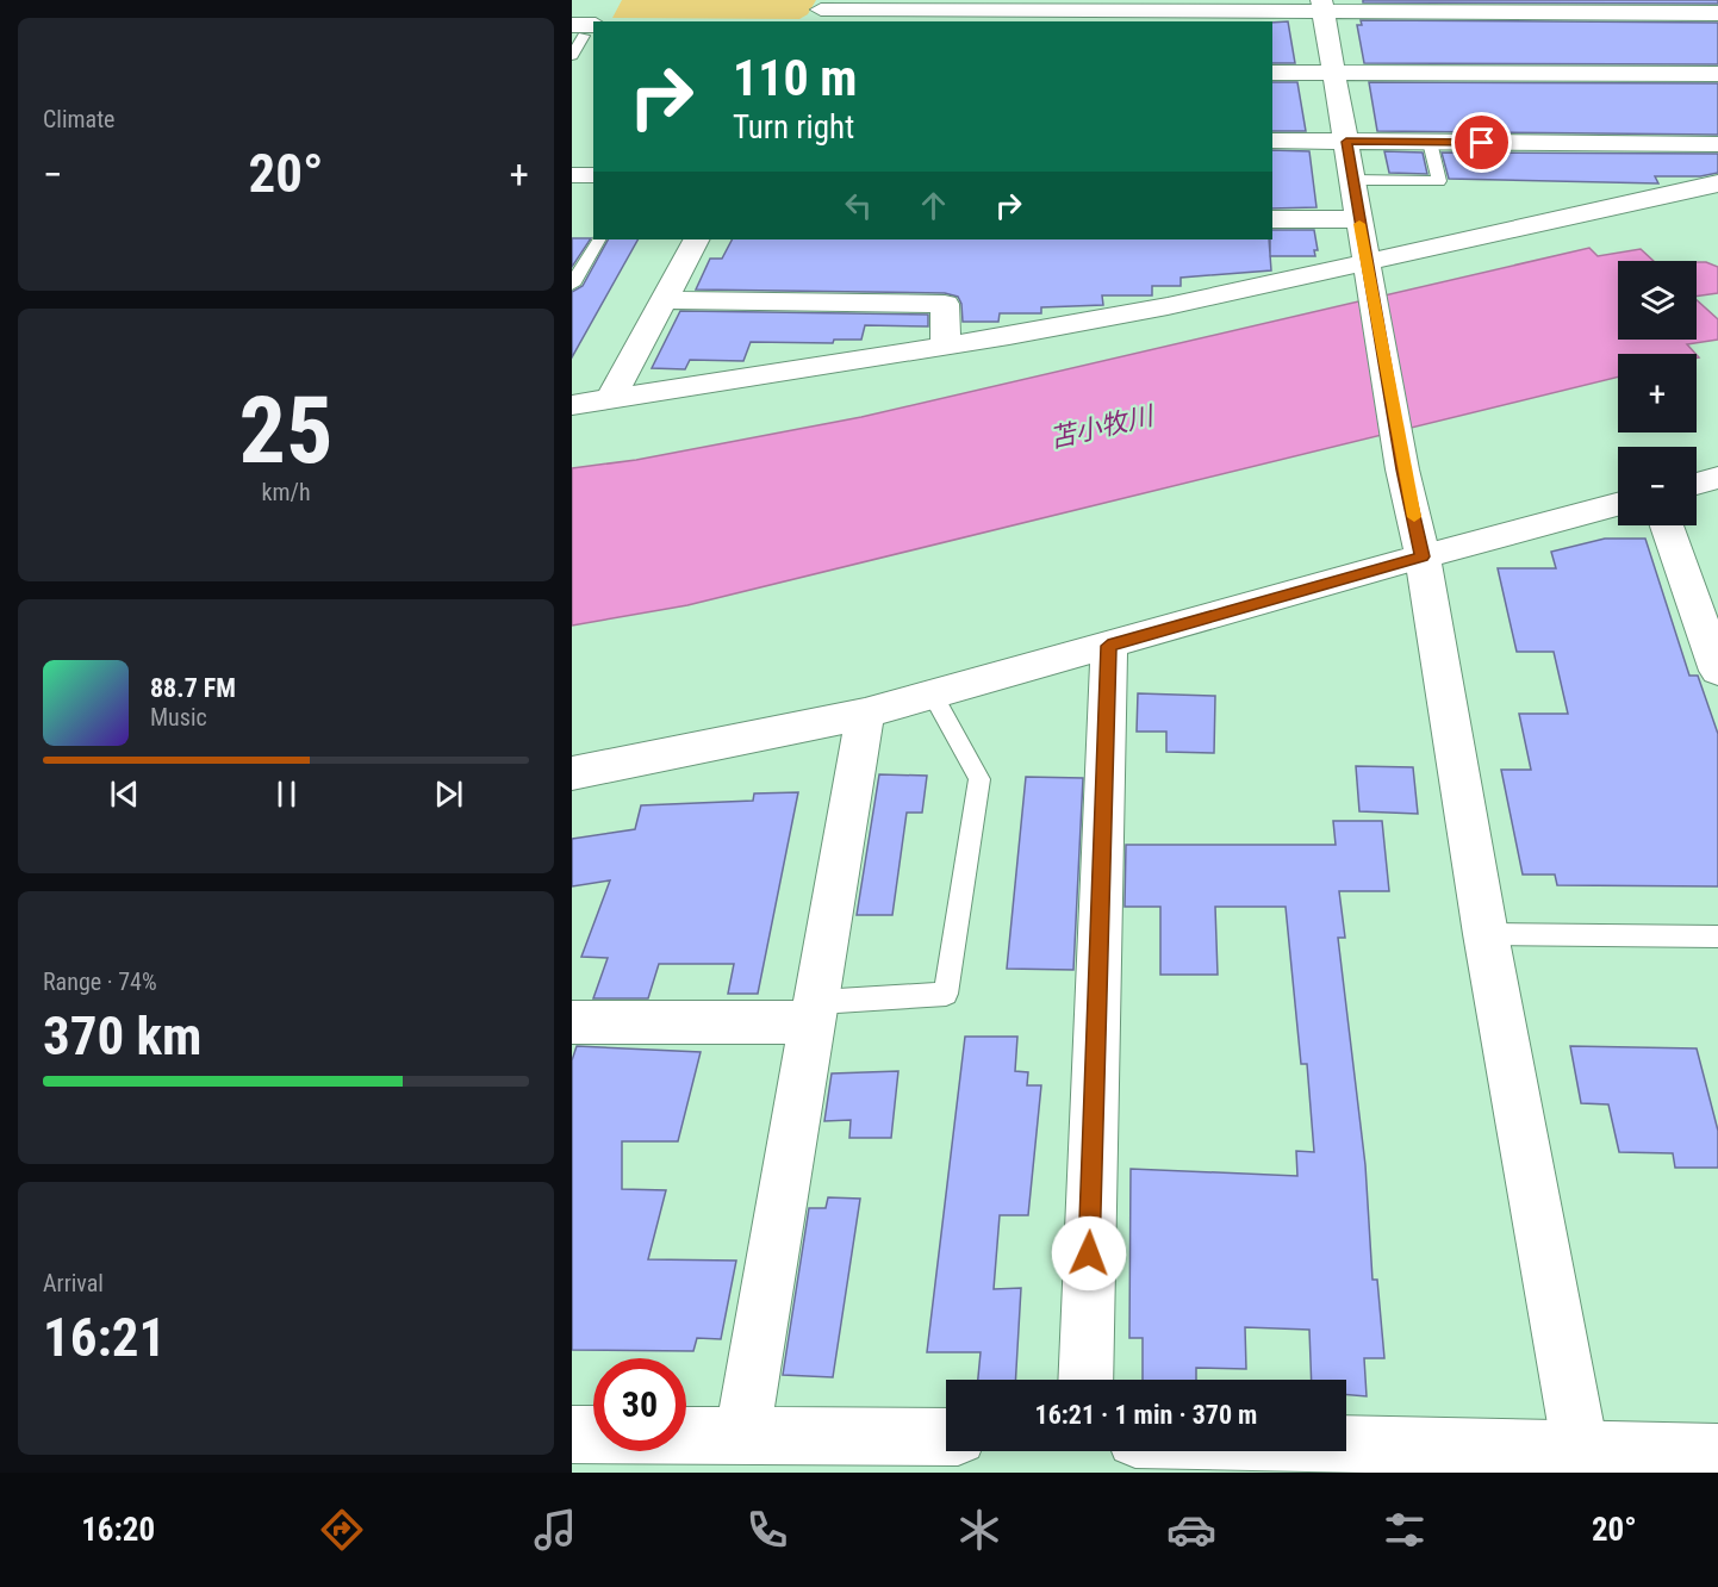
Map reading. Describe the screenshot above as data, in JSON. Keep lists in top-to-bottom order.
{
  "water": ["苫小牧川"],
  "page": {
    "tile": [
      "Climate",
      ["25", "km/h"],
      ["Range · 74%", "370 km"],
      ["Arrival", "16:21"]
    ],
    "turn": ["110 m", "Turn right"],
    "heat": ["−", "20°", "+"],
    "map_buttons": ["+", "−"],
    "song": ["88.7 FM", "Music"],
    "limit": "30",
    "trip": "16:21 · 1 min · 370 m",
    "tabs": ["16:20", "20°"]
  }
}
